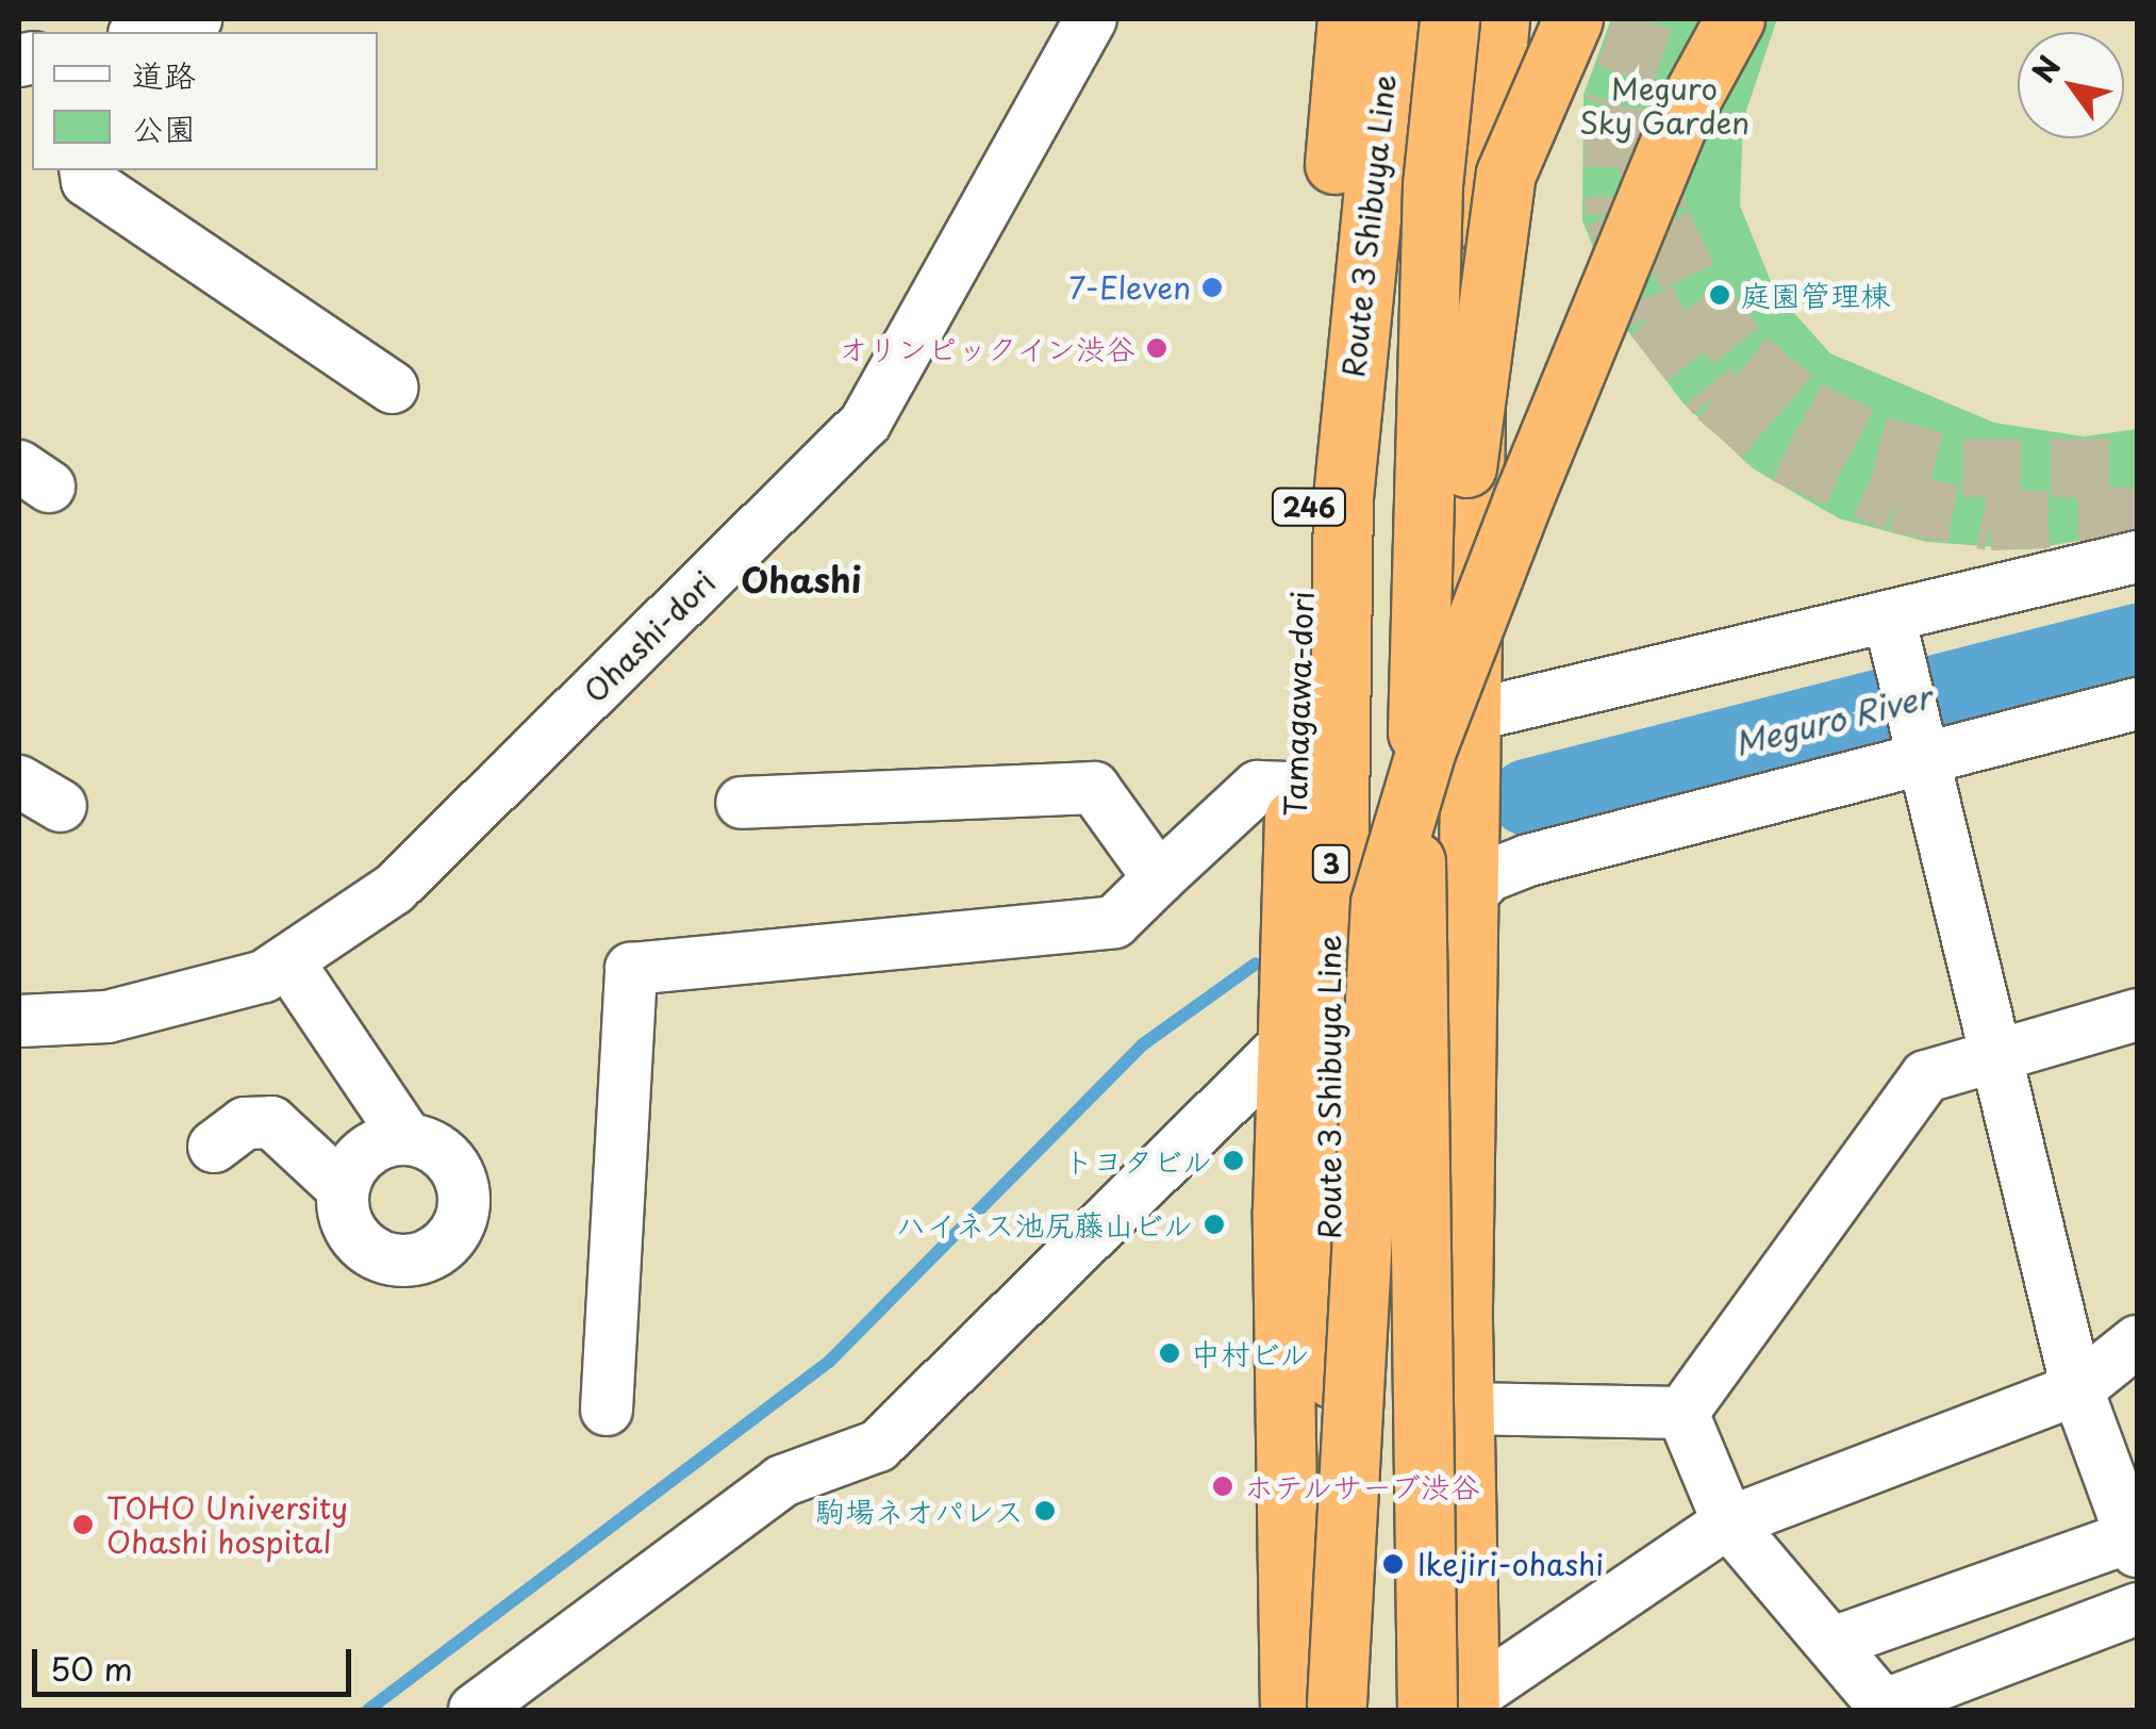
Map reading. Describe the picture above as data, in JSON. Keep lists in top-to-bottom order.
{
  "streets": {
    "highway": [
      "Route 3 Shibuya Line",
      "246",
      "Tamagawa-dori",
      "3"
    ],
    "street": ["Ohashi-dori"]
  },
  "crossings": [
    ["Route 3 Shibuya Line", "Tamagawa-dori"]
  ],
  "districts": ["Ohashi"],
  "water": ["Meguro River"],
  "parks": ["Meguro Sky Garden"],
  "places": [
    "7-Eleven",
    "庭園管理棟",
    "オリンピックイン渋谷",
    "トヨタビル",
    "ハイネス池尻藤山ビル",
    "中村ビル",
    "ホテルサーブ渋谷",
    "駒場ネオパレス",
    "TOHO University Ohashi hospital",
    "Ikejiri-ohashi"
  ],
  "legend": ["道路", "公園"],
  "scale_bar": "50 m",
  "north": "top left"
}
